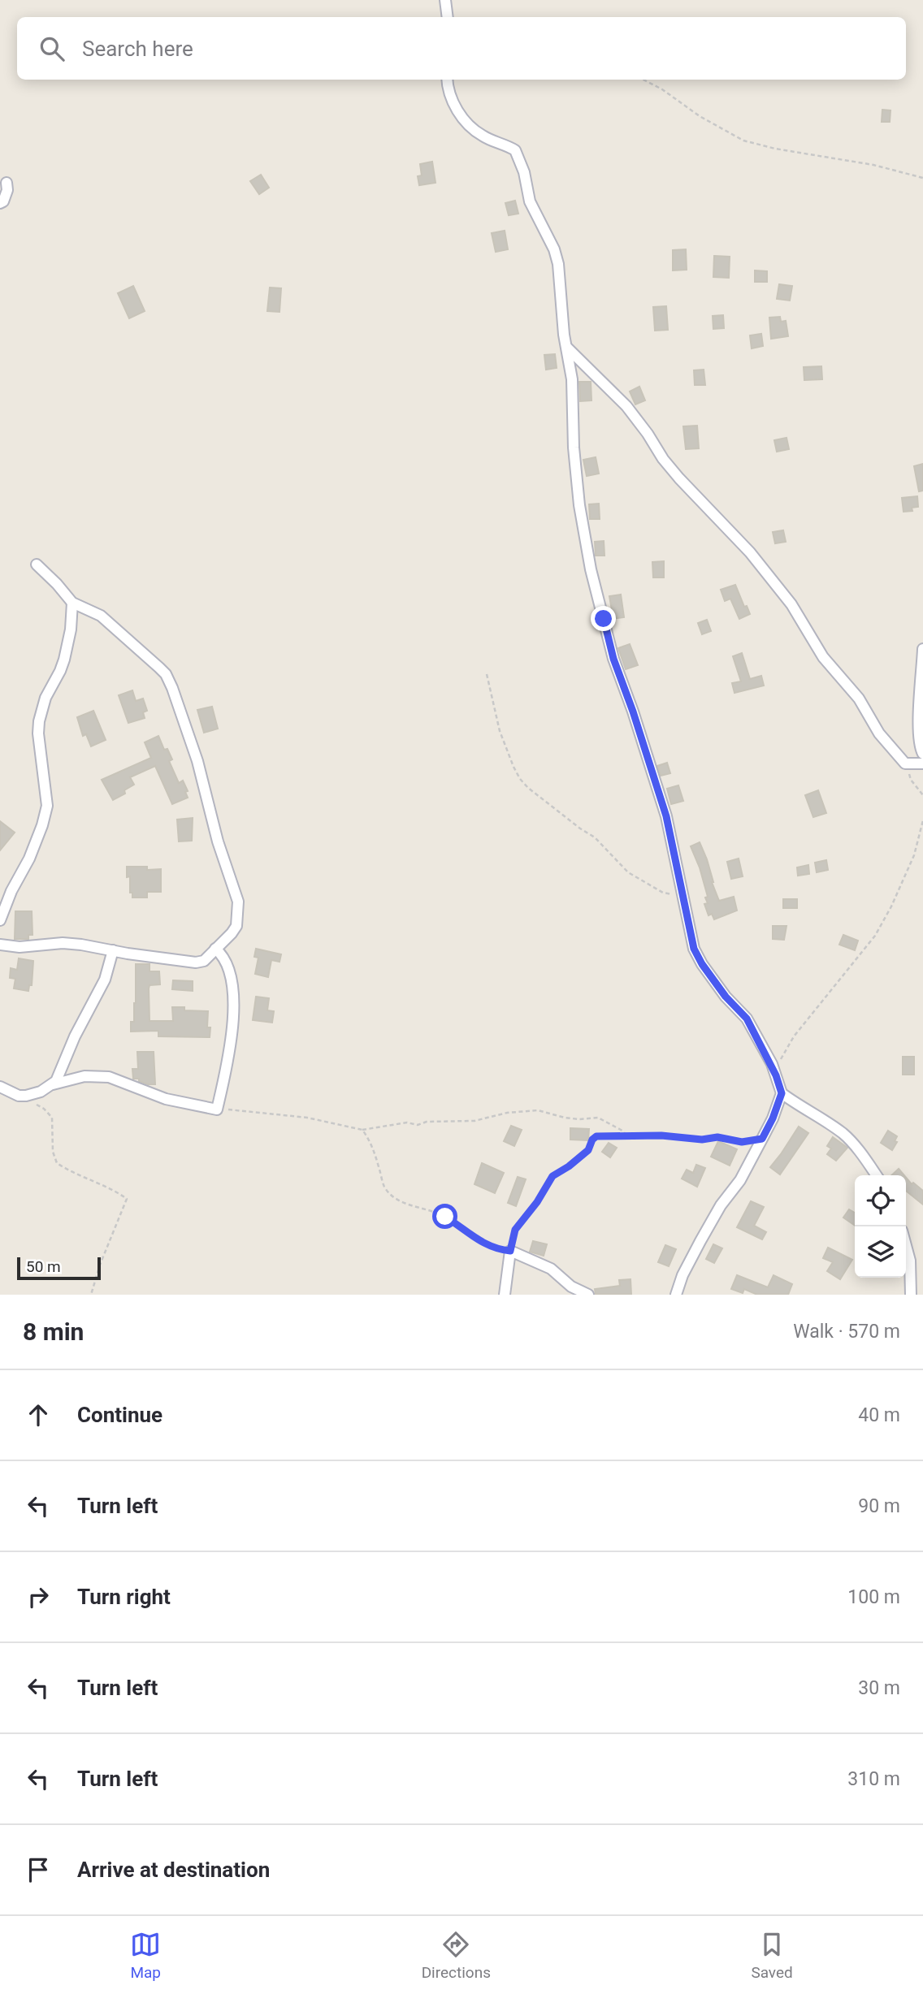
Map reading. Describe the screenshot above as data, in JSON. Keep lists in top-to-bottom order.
{
  "scale_bar": "50 m",
  "page": {
    "search": "Search here",
    "scale": "50 m",
    "heading": ["8 min", "Walk · 570 m"],
    "list": [
      ["Continue", "40 m"],
      ["Turn left", "90 m"],
      ["Turn right", "100 m"],
      ["Turn left", "30 m"],
      ["Turn left", "310 m"],
      "Arrive at destination"
    ],
    "nav": ["Map", "Directions", "Saved"]
  }
}
